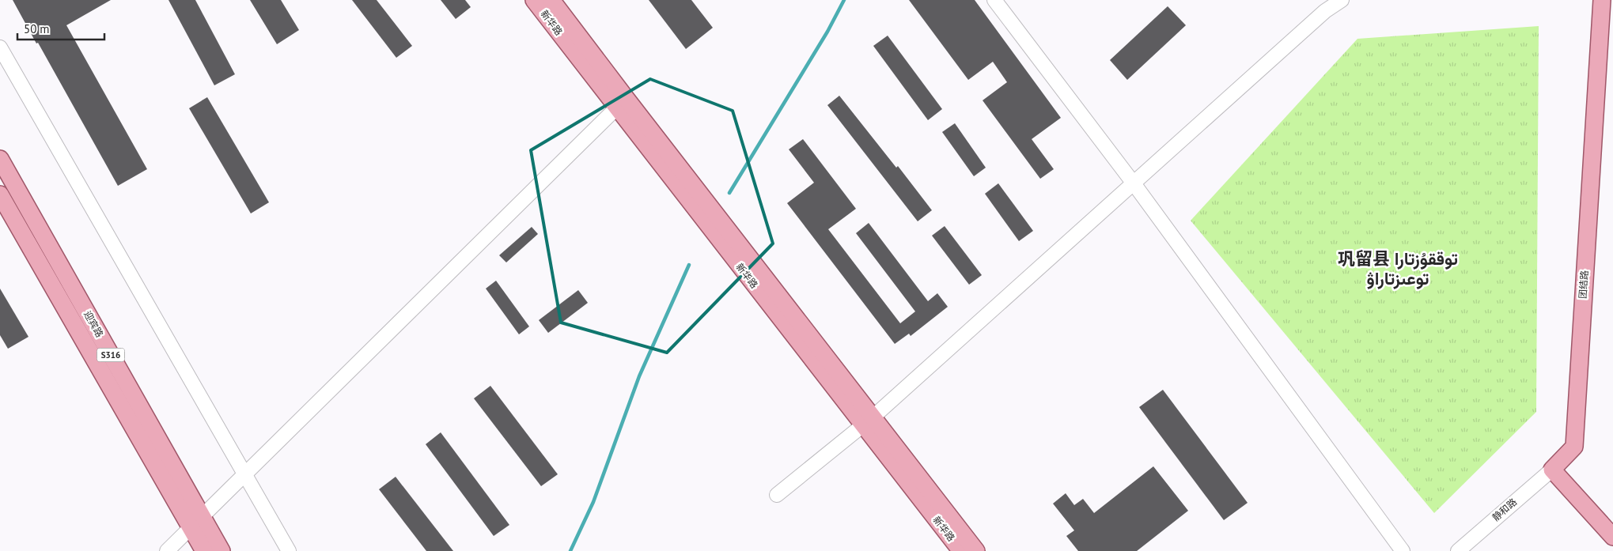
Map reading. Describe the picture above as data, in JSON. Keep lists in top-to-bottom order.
{
  "streets": {
    "main road": [
      "新华路",
      "团结路",
      "迎宾路",
      "S316"
    ],
    "street": ["静和路"]
  },
  "crossings": [
    ["团结路", "静和路"]
  ],
  "districts": ["巩留县 توققۇزتارا توعىزتاراۋ"],
  "scale_bar": "50 m"
}
